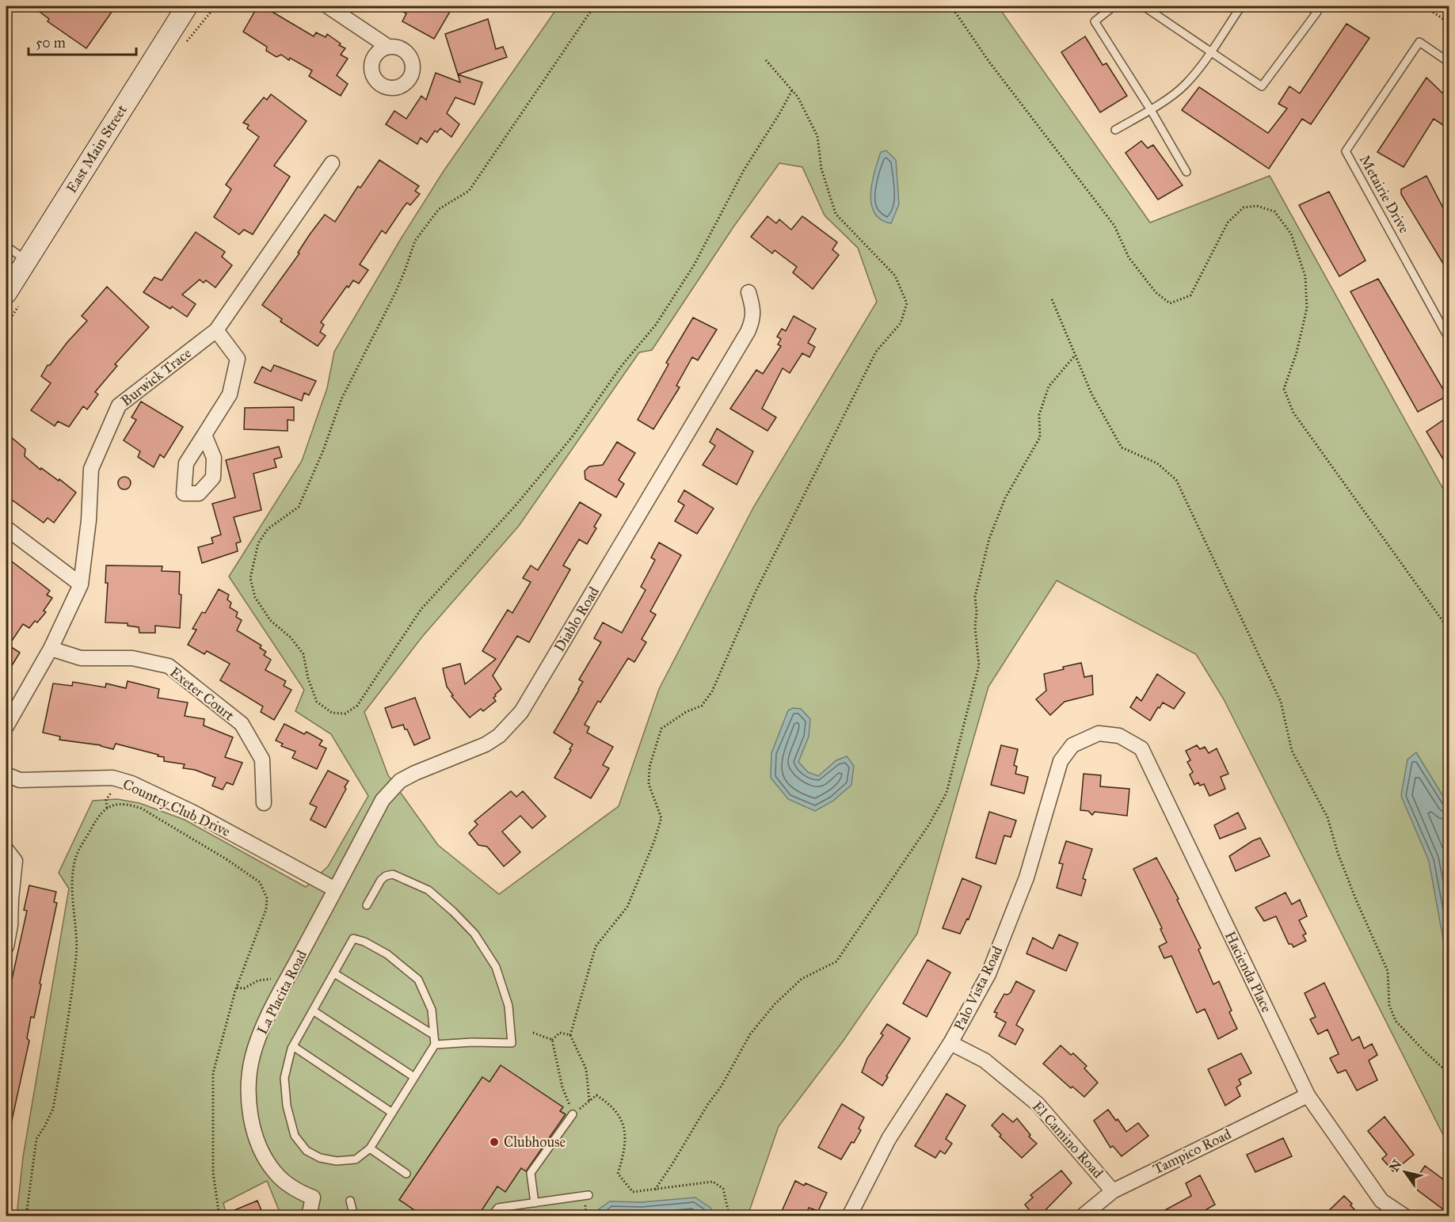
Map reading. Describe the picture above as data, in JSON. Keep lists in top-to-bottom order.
{
  "streets": {
    "main road": ["East Main Street"],
    "street": [
      "Burwick Trace",
      "Diablo Road",
      "Exeter Court",
      "Country Club Drive",
      "Hacienda Place",
      "Palo Vista Road",
      "La Placita Road",
      "El Camino Road",
      "Tampico Road"
    ],
    "lane": ["Metairie Drive"]
  },
  "crossings": [
    ["Burwick Trace", "Exeter Court"],
    ["Diablo Road", "Country Club Drive"],
    ["Diablo Road", "La Placita Road"],
    ["Country Club Drive", "La Placita Road"],
    ["Hacienda Place", "Palo Vista Road"],
    ["Hacienda Place", "Tampico Road"],
    ["Palo Vista Road", "El Camino Road"],
    ["El Camino Road", "Tampico Road"]
  ],
  "places": ["Clubhouse"],
  "scale_bar": "50 m",
  "north": "top left"
}
